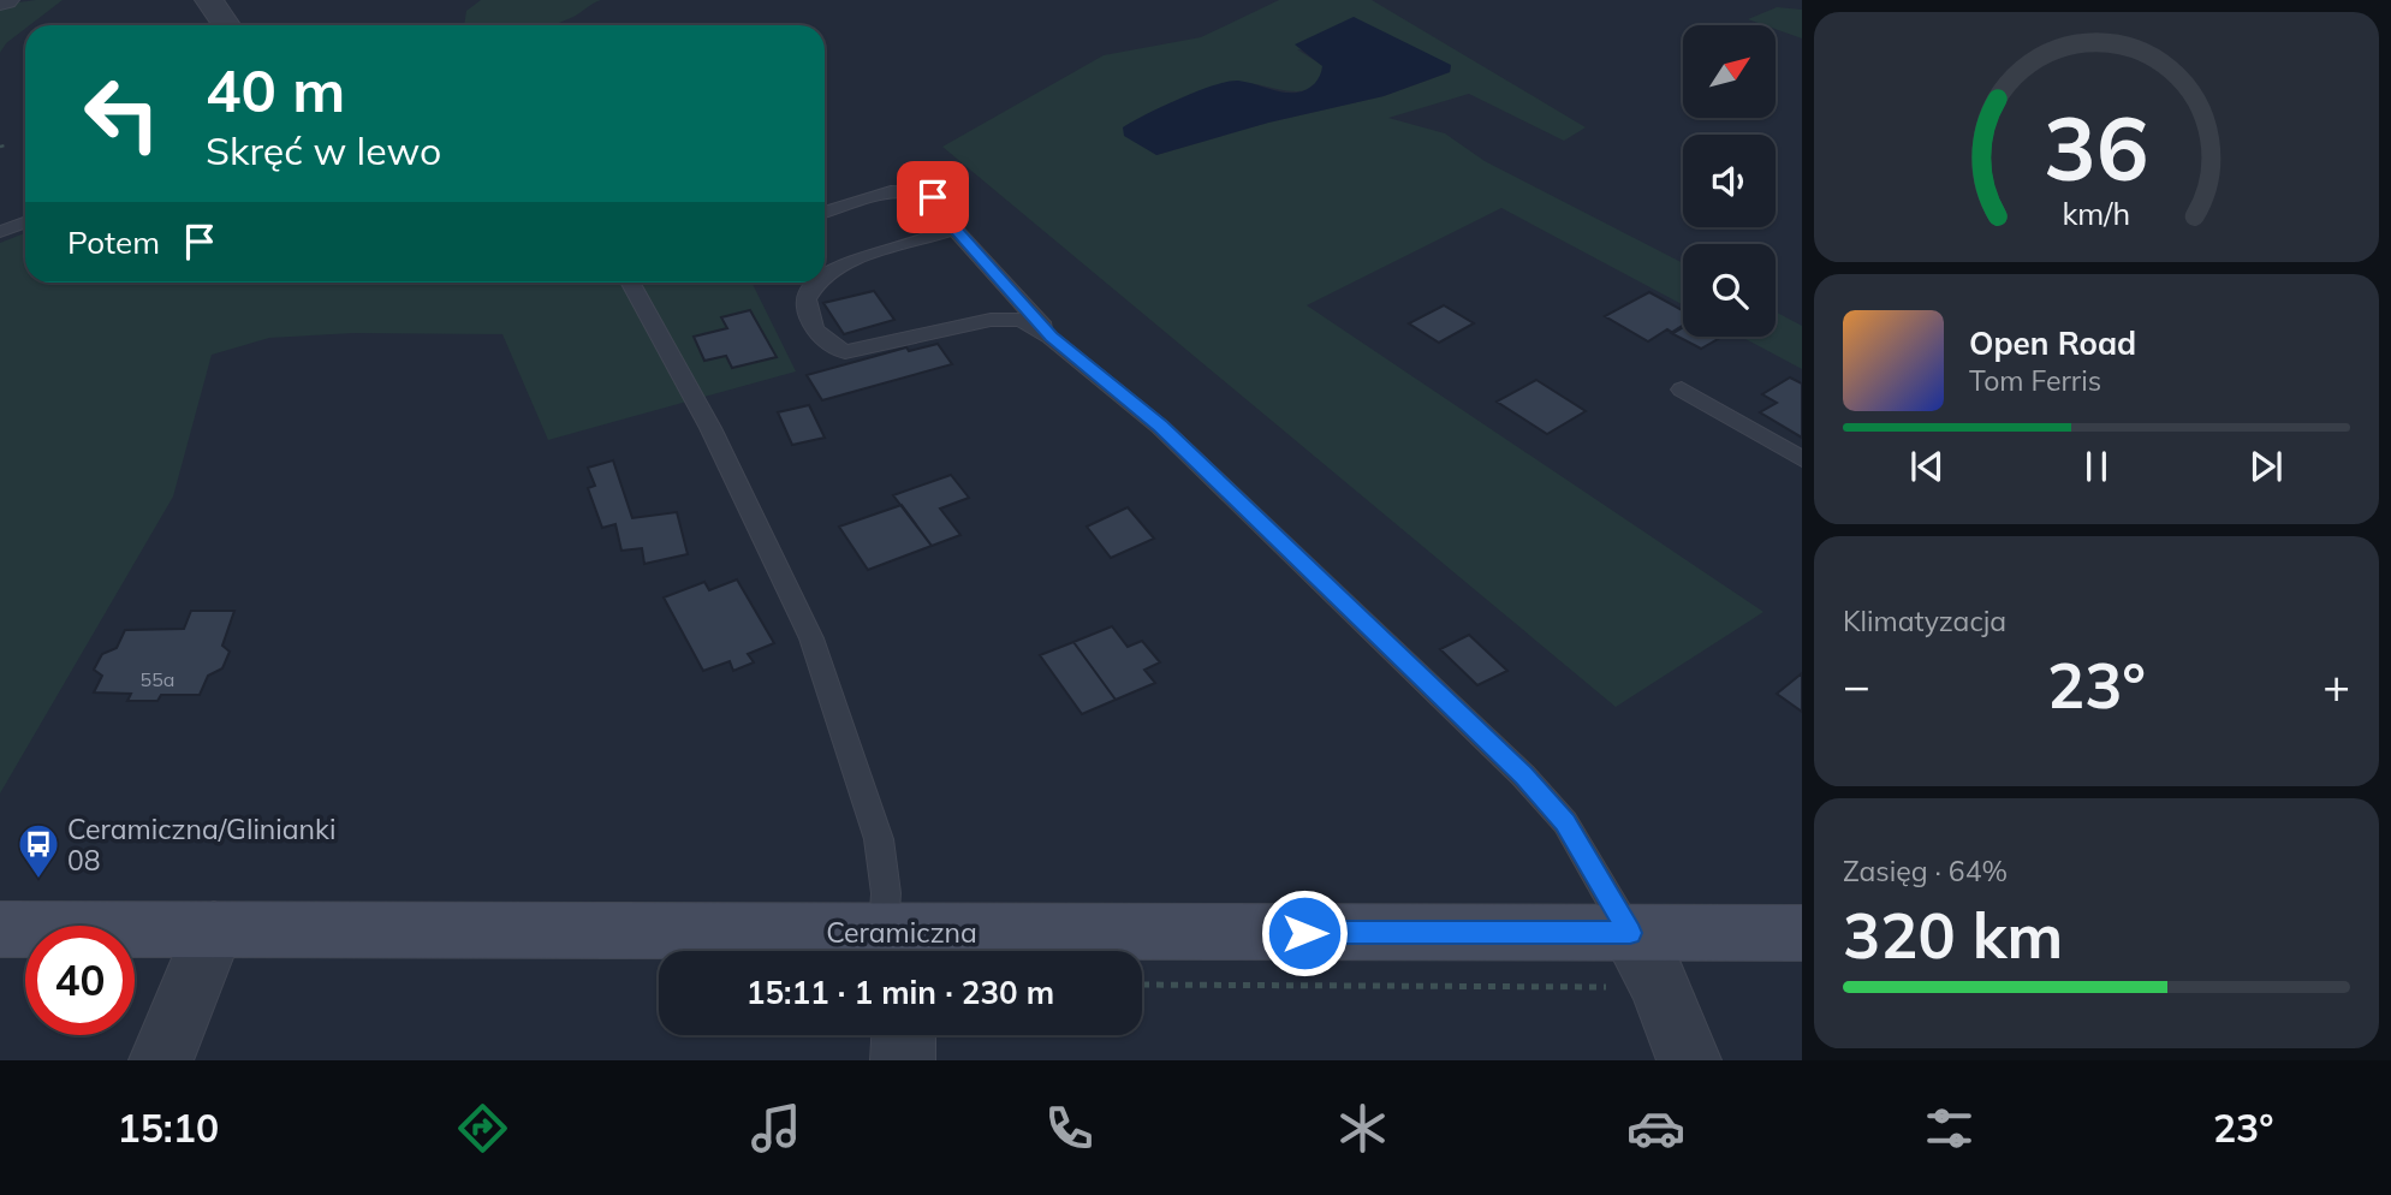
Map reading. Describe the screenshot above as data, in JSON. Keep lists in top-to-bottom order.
{
  "streets": {
    "street": ["Ceramiczna"]
  },
  "places": {
    "bus stop": ["Ceramiczna/Glinianki 08"]
  },
  "house_numbers": ["55a"],
  "north": "top right",
  "page": {
    "turn": ["40 m", "Skręć w lewo"],
    "then": "Potem",
    "song": ["Open Road", "Tom Ferris"],
    "tile": [
      "Klimatyzacja",
      ["Zasięg · 64%", "320 km"]
    ],
    "heat": ["−", "23°", "+"],
    "limit": "40",
    "trip": "15:11 · 1 min · 230 m",
    "tabs": ["15:10", "23°"],
    "gauge": ["36", "km/h"]
  }
}
